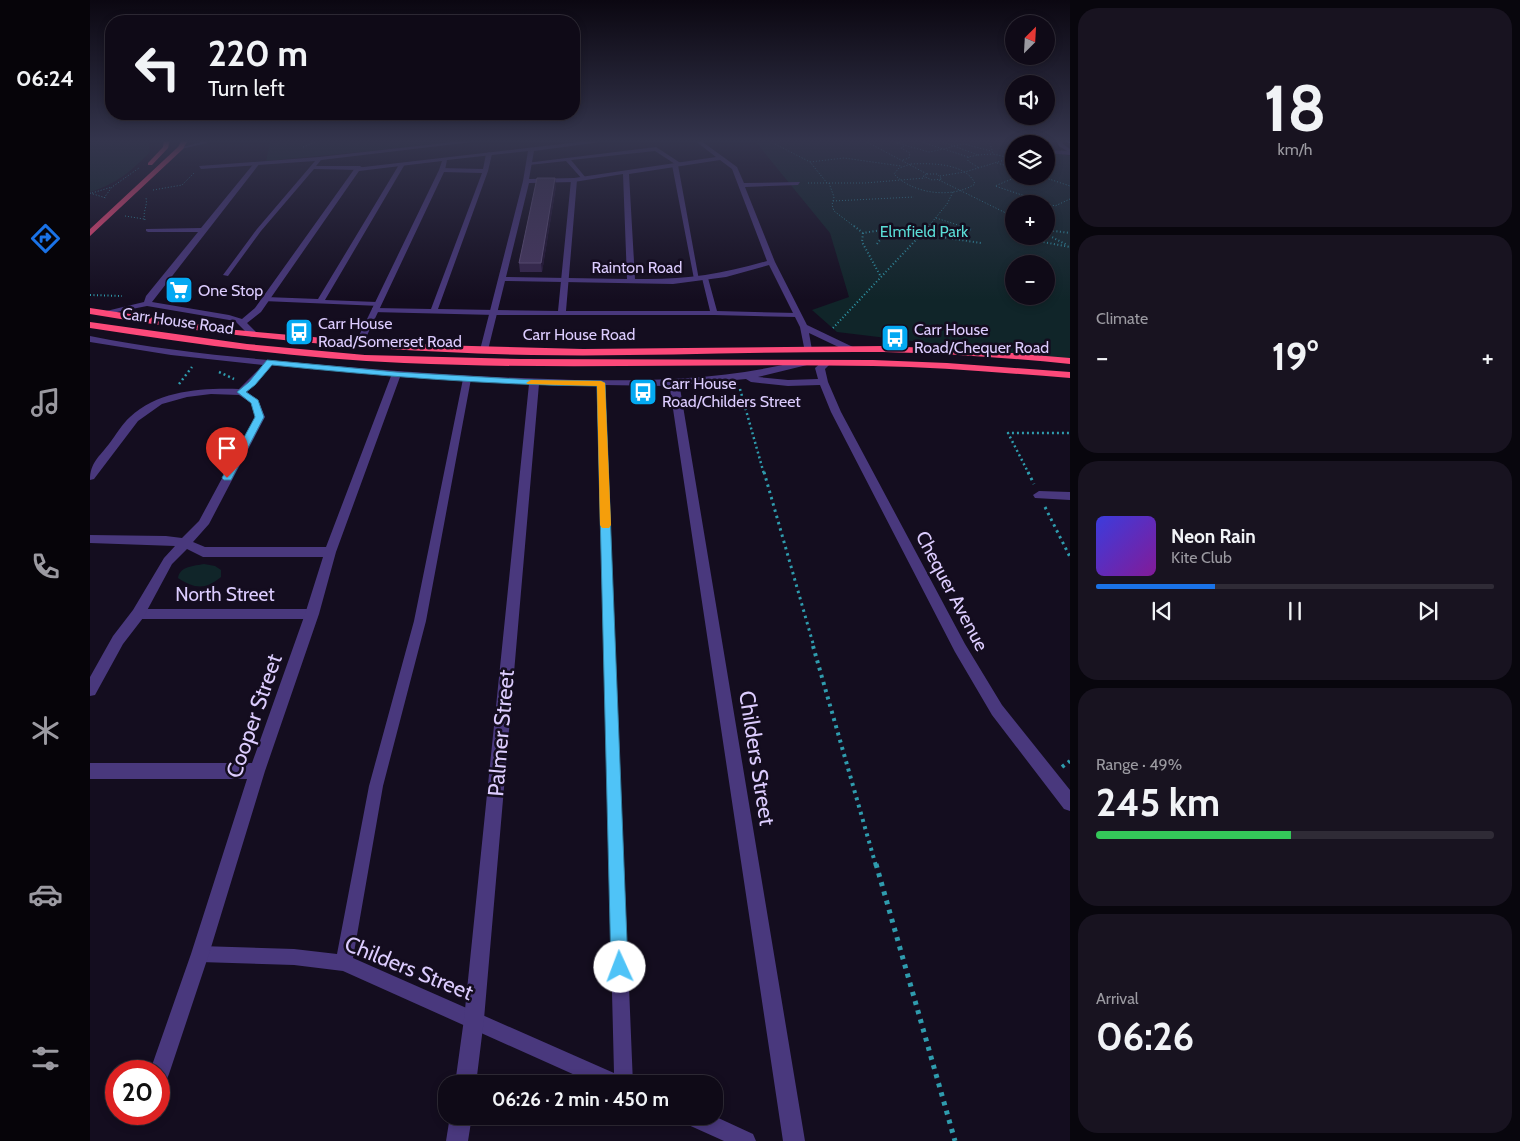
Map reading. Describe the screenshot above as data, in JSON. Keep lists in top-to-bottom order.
{
  "streets": {
    "highway": ["Carr House Road"],
    "street": [
      "Rainton Road",
      "Chequer Avenue",
      "North Street",
      "Cooper Street",
      "Palmer Street",
      "Childers Street"
    ]
  },
  "crossings": [
    ["North Street", "Cooper Street"],
    ["Cooper Street", "Childers Street"],
    ["Palmer Street", "Childers Street"]
  ],
  "parks": ["Elmfield Park"],
  "places": {
    "supermarket": ["One Stop"],
    "bus stop": ["Carr House Road/Somerset Road", "Carr House Road/Chequer Road", "Carr House Road/Childers Street"]
  },
  "north": "top right",
  "page": {
    "tabs": "06:24",
    "tile": [
      ["18", "km/h"],
      "Climate",
      ["Range · 49%", "245 km"],
      ["Arrival", "06:26"]
    ],
    "map_buttons": ["+", "−"],
    "turn": ["220 m", "Turn left"],
    "heat": ["−", "19°", "+"],
    "song": ["Neon Rain", "Kite Club"],
    "limit": "20",
    "trip": "06:26 · 2 min · 450 m"
  }
}
